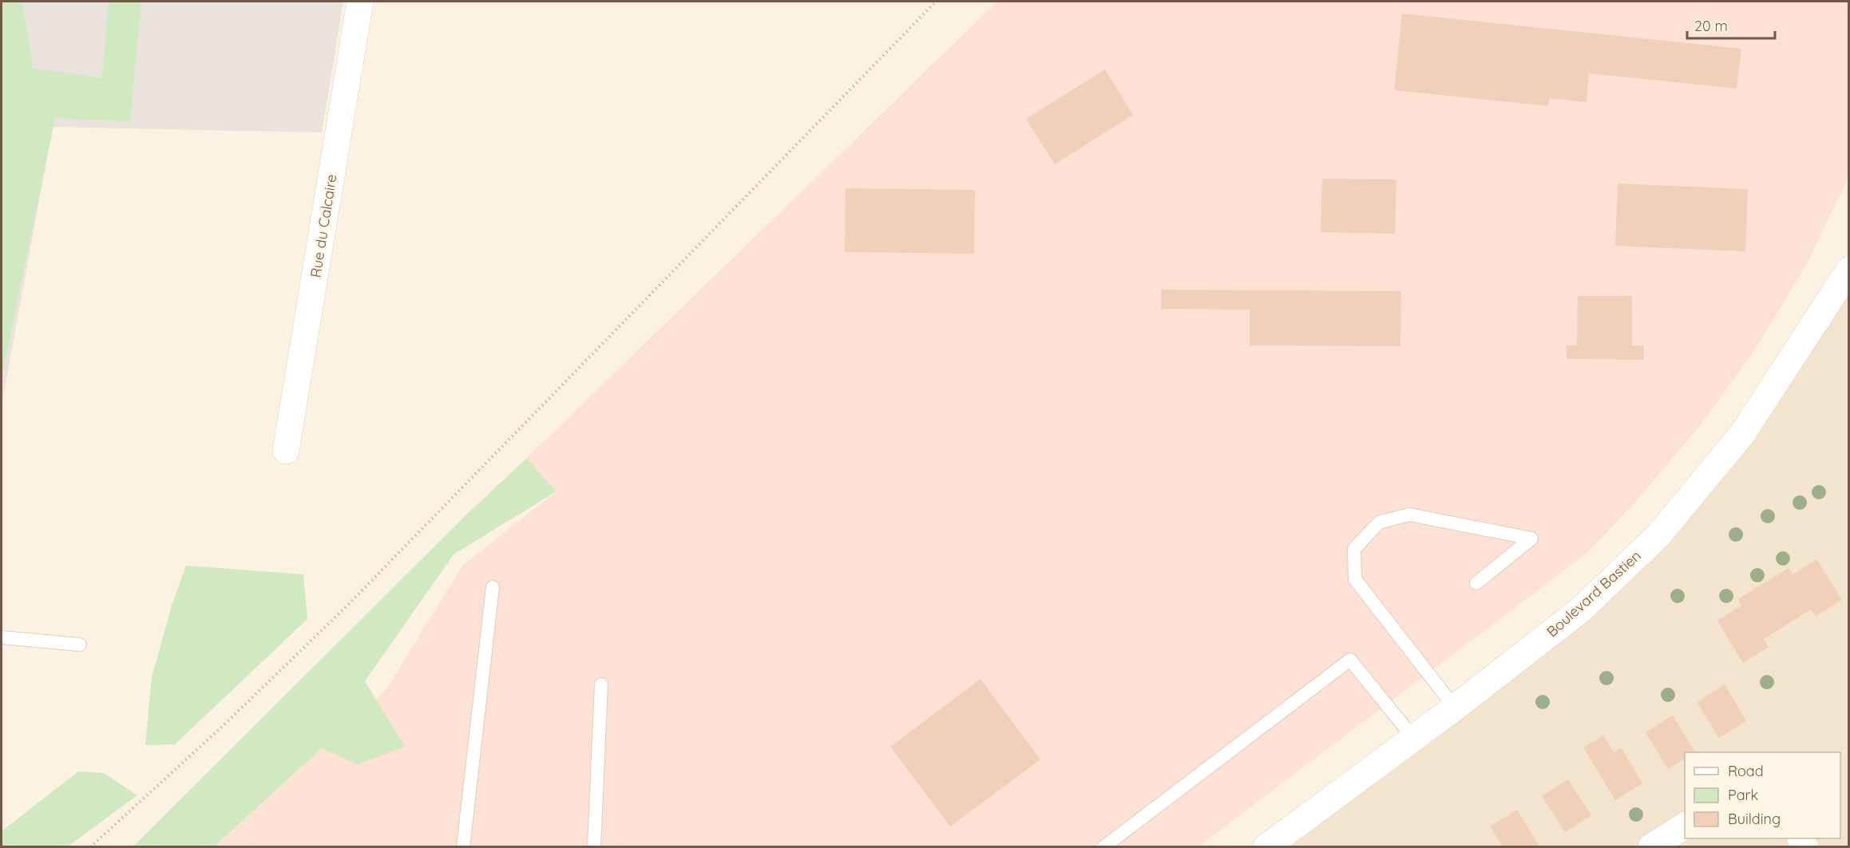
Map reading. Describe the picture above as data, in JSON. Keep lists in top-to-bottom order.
{
  "streets": {
    "main road": ["Rue du Calcaire", "Boulevard Bastien"]
  },
  "legend": ["Road", "Park", "Building"],
  "scale_bar": "20 m"
}
